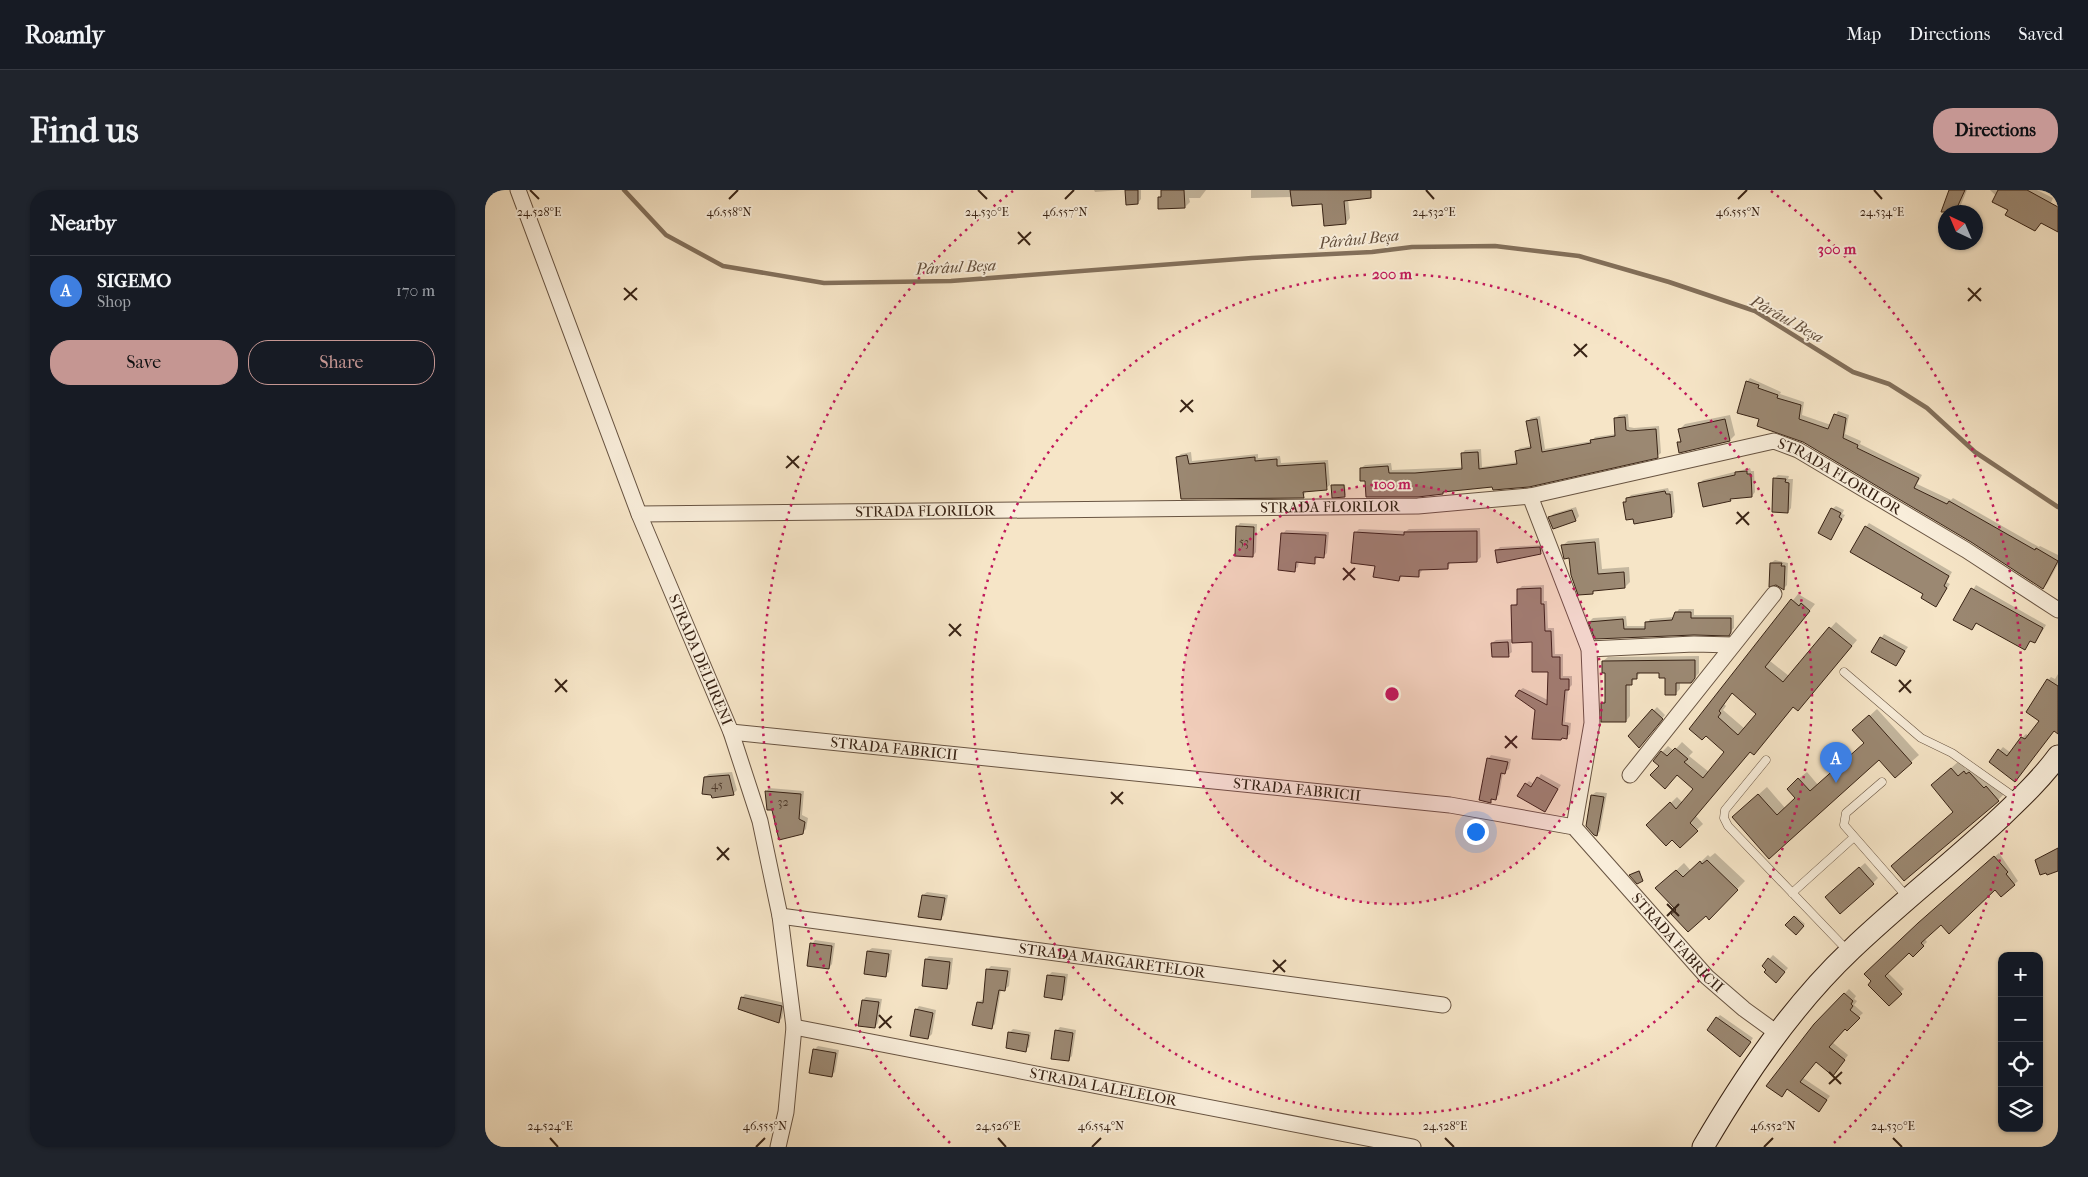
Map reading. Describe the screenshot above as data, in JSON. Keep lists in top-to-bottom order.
{
  "streets": {
    "street": [
      "STRADA FLORILOR",
      "STRADA DELURENI",
      "STRADA FABRICII",
      "STRADA MARGARETELOR",
      "STRADA LALELELOR"
    ]
  },
  "crossings": [
    ["STRADA FLORILOR", "STRADA DELURENI"],
    ["STRADA DELURENI", "STRADA FABRICII"],
    ["STRADA DELURENI", "STRADA MARGARETELOR"],
    ["STRADA DELURENI", "STRADA LALELELOR"]
  ],
  "water": ["Pârâul Beșa"],
  "house_numbers": ["53", "45", "32"],
  "north": "top left",
  "page": {
    "header": "Roamly",
    "nav": ["Map", "Directions", "Saved"],
    "buttons": [
      "Directions",
      ["Save", "Share"]
    ],
    "title": "Find us",
    "heading": "Nearby",
    "list": [
      {
        "mark": "A",
        "name": "SIGEMO",
        "note": "Shop",
        "value": "170 m"
      }
    ],
    "pins": "A",
    "map_buttons": ["+", "−"]
  },
  "coordinates": [
    "46.558°N",
    "46.557°N",
    "46.555°N",
    "24.528°E",
    "24.530°E",
    "24.532°E",
    "24.534°E",
    "24.524°E",
    "24.526°E",
    "46.554°N",
    "46.552°N"
  ],
  "rings": ["300 m", "200 m", "100 m"]
}
